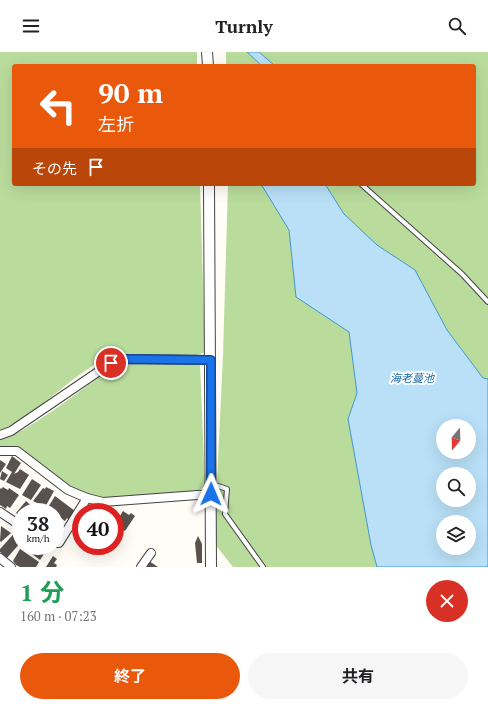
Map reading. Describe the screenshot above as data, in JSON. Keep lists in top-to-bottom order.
{
  "water": ["海老蔓池"],
  "north": "bottom",
  "page": {
    "header": "Turnly",
    "turn": ["90 m", "左折"],
    "then": "その先",
    "speed": "38 km/h",
    "limit": "40",
    "heading": ["1 分", "160 m · 07:23"],
    "buttons": ["終了", "共有"]
  }
}
